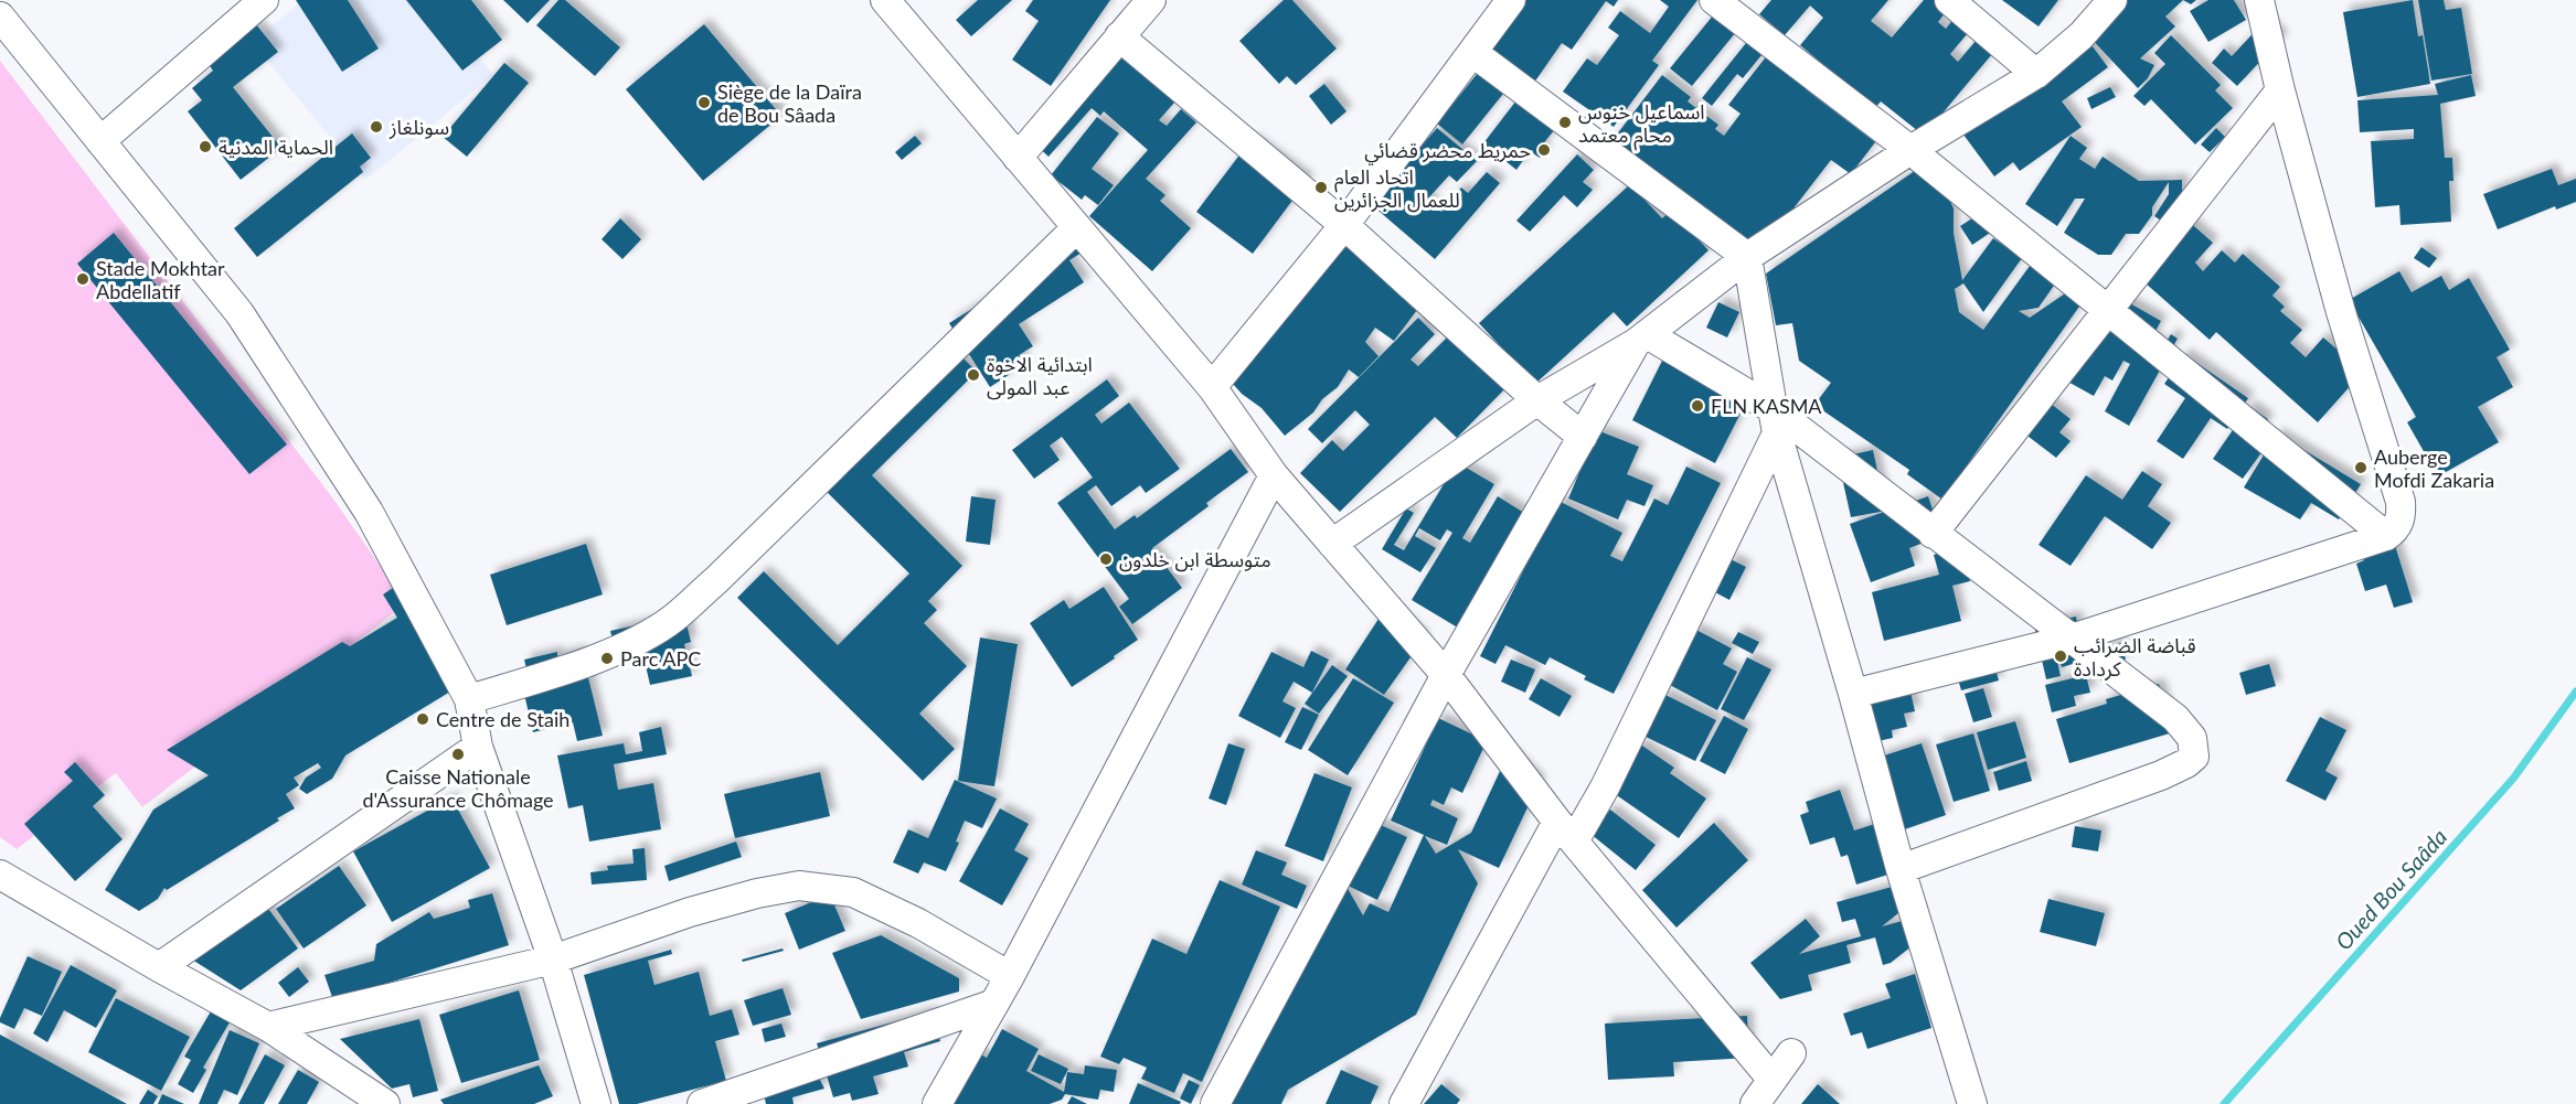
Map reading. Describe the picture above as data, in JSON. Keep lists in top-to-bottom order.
{
  "water": ["Oued Bou Saâda"],
  "places": [
    "Siège de la Daïra de Bou Sâada",
    "اسماعيل خنوس محام معتمد",
    "سونلغاز",
    "الحماية المدنية",
    "حمريط محضر قضائي",
    "اتحاد العام للعمال الجزائرين",
    "Stade Mokhtar Abdellatif",
    "ابتدائية الاخوة عبد المولى",
    "FLN KASMA",
    "Auberge Mofdi Zakaria",
    "متوسطة ابن خلدون",
    "قباضة الضرائب كردادة",
    "Parc APC",
    "Centre de Staih",
    "Caisse Nationale d'Assurance Chômage"
  ]
}
